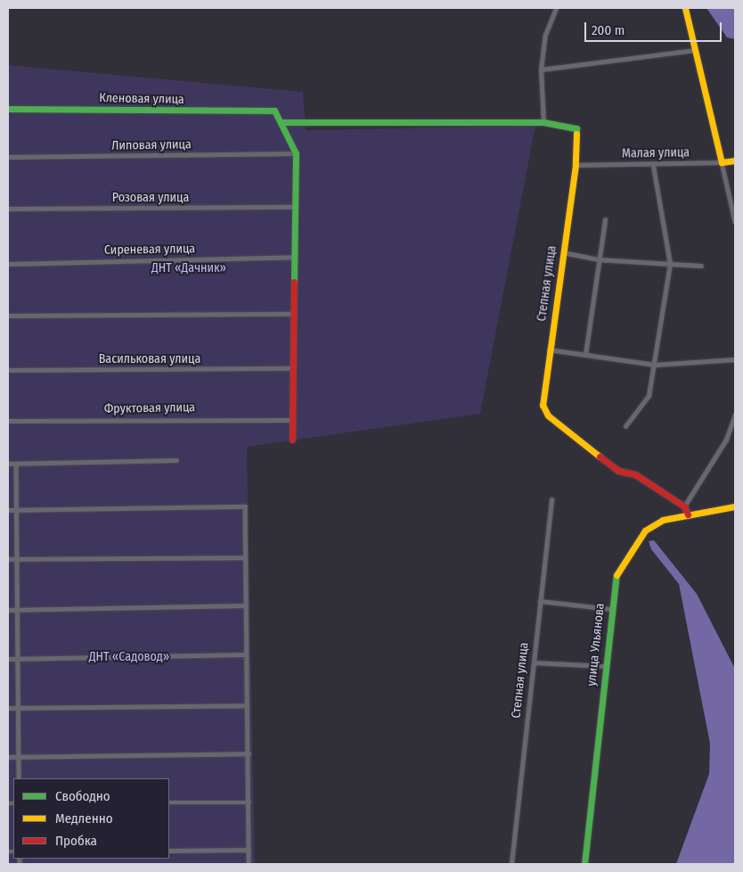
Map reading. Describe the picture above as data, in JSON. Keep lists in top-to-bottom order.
{
  "streets": {
    "street": [
      "Кленовая улица",
      "Липовая улица",
      "Малая улица",
      "Розовая улица",
      "Сиреневая улица",
      "Степная улица",
      "Васильковая улица",
      "Фруктовая улица",
      "улица Ульянова"
    ]
  },
  "crossings": [
    ["Малая улица", "Степная улица"]
  ],
  "parks": ["ДНТ «Дачник»", "ДНТ «Садовод»"],
  "legend": ["Свободно", "Медленно", "Пробка"],
  "scale_bar": "200 m"
}
